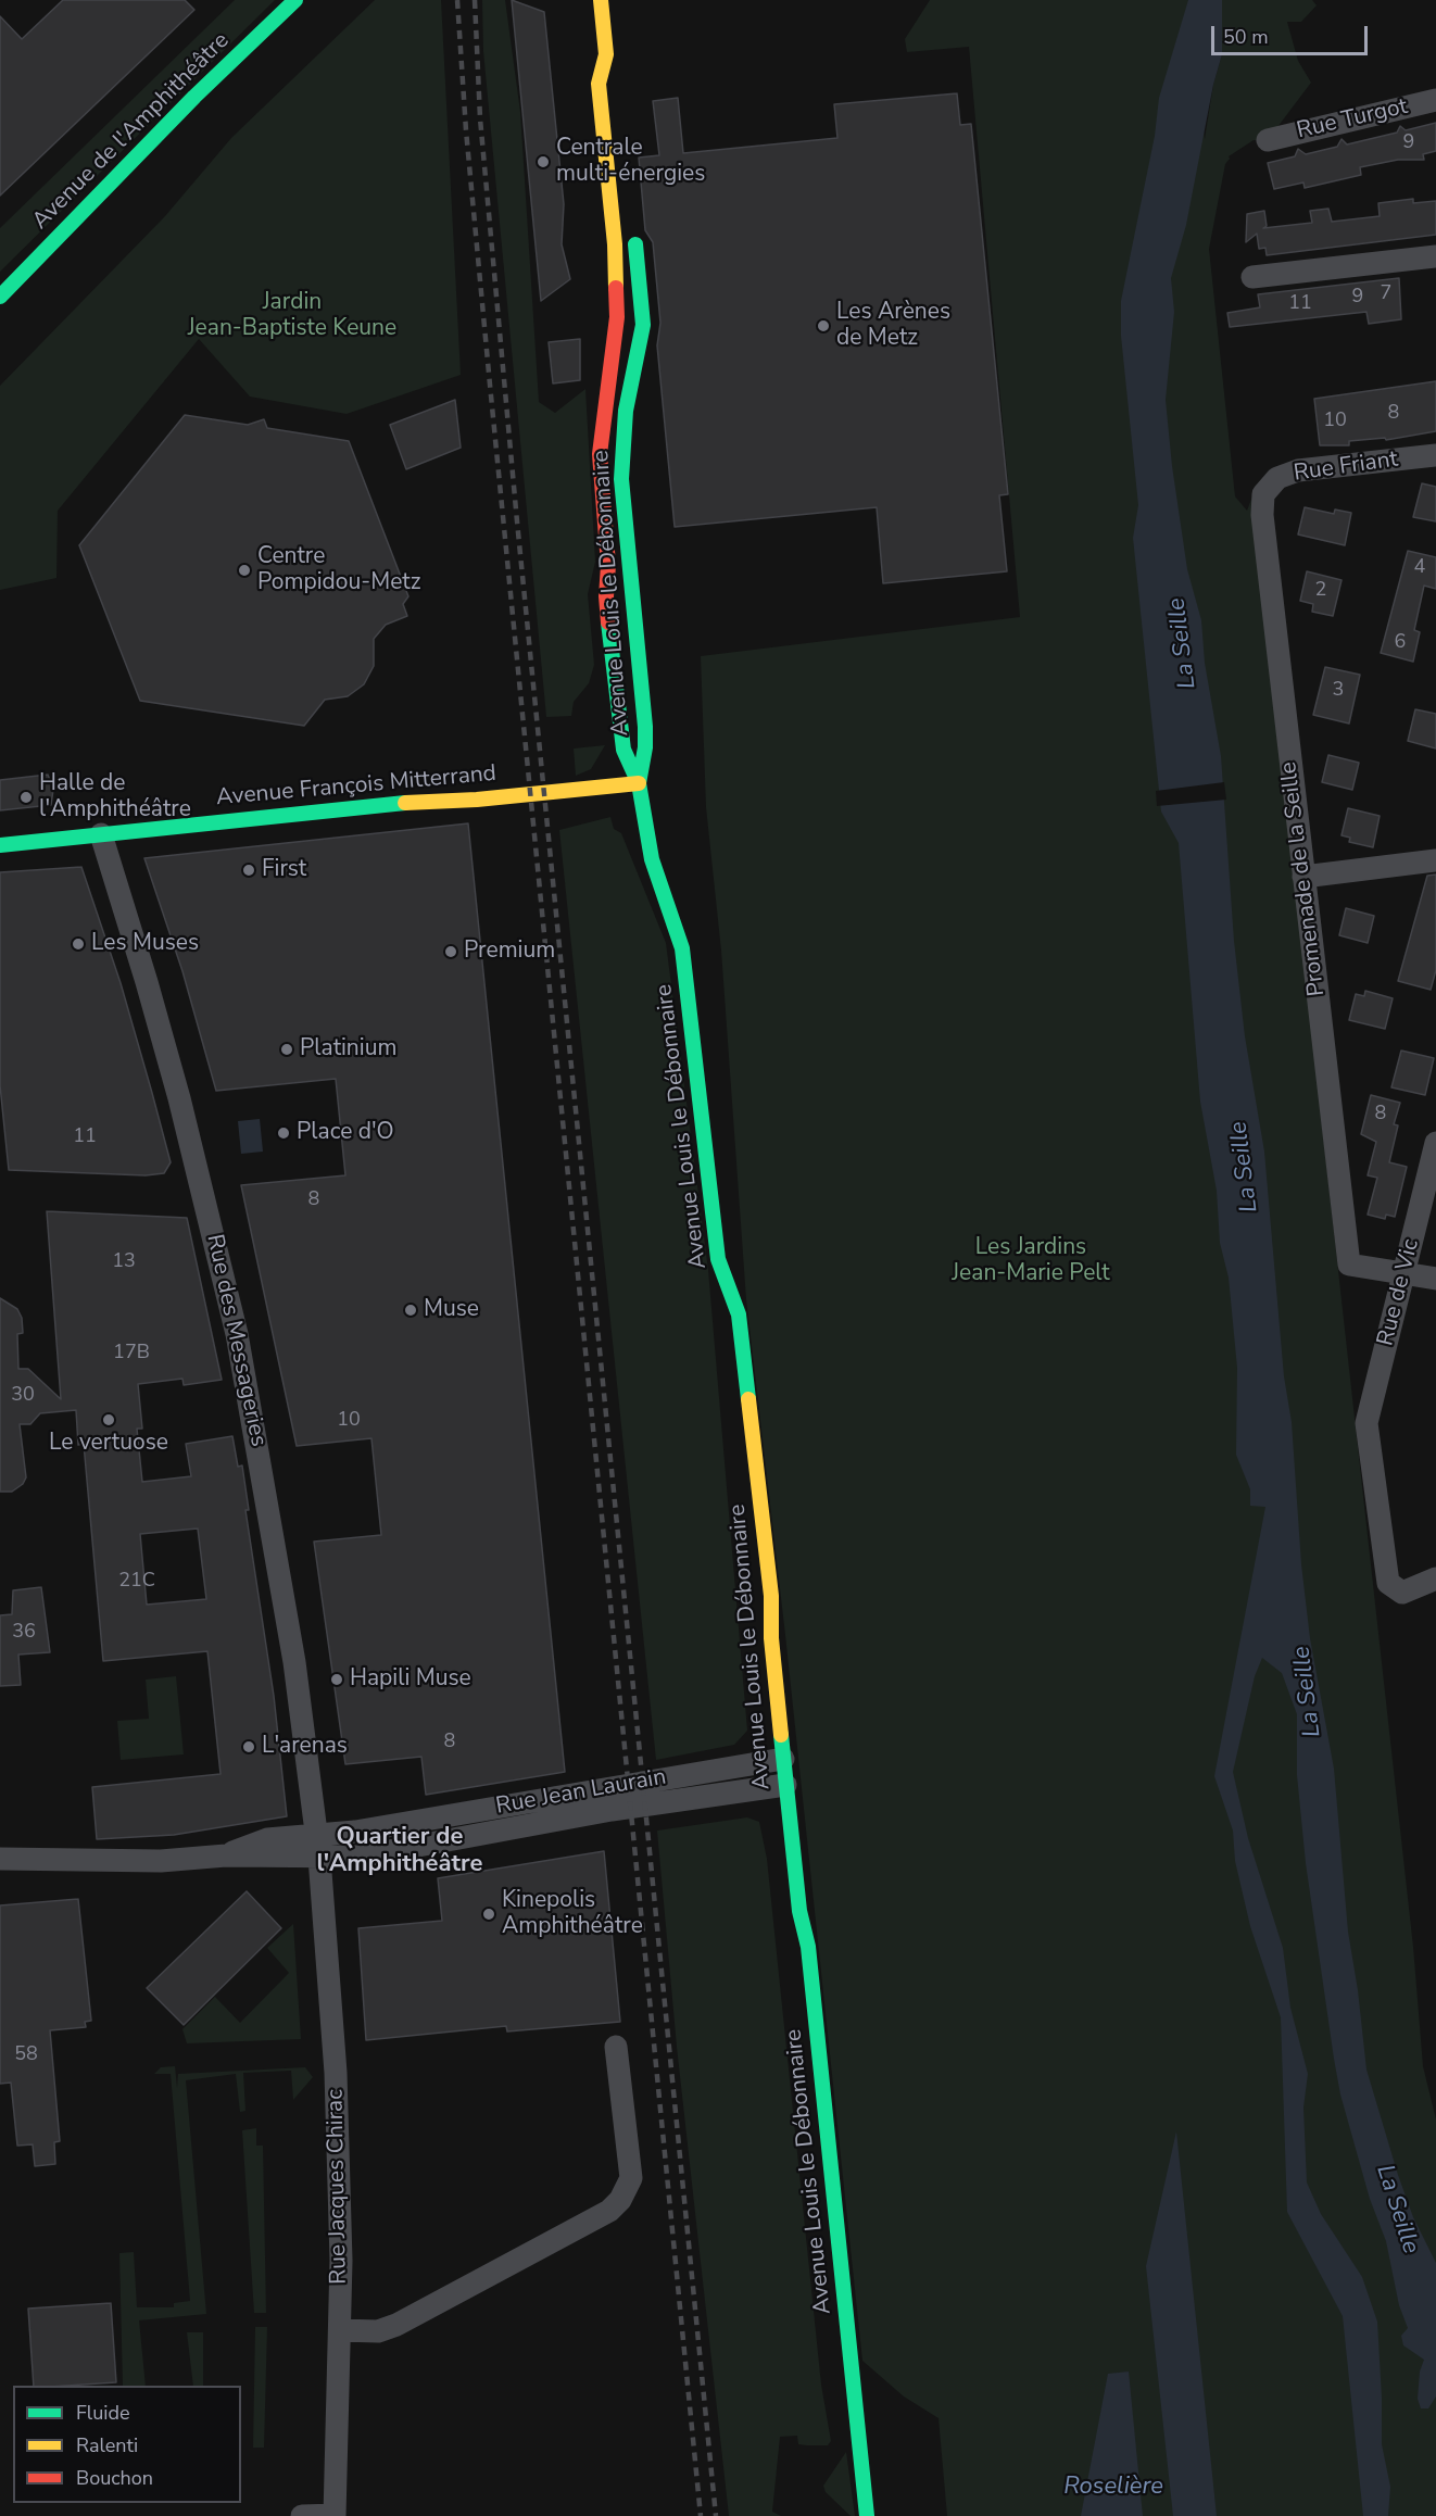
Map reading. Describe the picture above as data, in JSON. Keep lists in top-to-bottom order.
{
  "streets": {
    "street": [
      "Rue Turgot",
      "Avenue de l'Amphithéâtre",
      "Rue Friant",
      "Avenue Louis le Débonnaire",
      "Avenue François Mitterrand",
      "Promenade de la Seille",
      "Rue de Vic",
      "Rue des Messageries",
      "Rue Jean Laurain",
      "Rue Jacques Chirac"
    ]
  },
  "crossings": [
    ["Rue Friant", "Promenade de la Seille"],
    ["Avenue Louis le Débonnaire", "Avenue François Mitterrand"],
    ["Avenue Louis le Débonnaire", "Rue Jean Laurain"],
    ["Avenue François Mitterrand", "Rue des Messageries"],
    ["Promenade de la Seille", "Rue de Vic"],
    ["Rue des Messageries", "Rue Jean Laurain"],
    ["Rue des Messageries", "Rue Jacques Chirac"],
    ["Rue Jean Laurain", "Rue Jacques Chirac"]
  ],
  "districts": ["Quartier de l'Amphithéâtre"],
  "water": ["La Seille", "Roselière"],
  "parks": ["Jardin Jean-Baptiste Keune", "Les Jardins Jean-Marie Pelt"],
  "places": [
    "Centrale multi-énergies",
    "Les Arènes de Metz",
    "Centre Pompidou-Metz",
    "Halle de l'Amphithéâtre",
    "First",
    "Les Muses",
    "Premium",
    "Platinium",
    "Place d'O",
    "Muse",
    "Le vertuose",
    "Hapili Muse",
    "L'arenas",
    "Kinepolis Amphithéâtre"
  ],
  "house_numbers": [
    "9",
    "7",
    "9",
    "11",
    "8",
    "10",
    "4",
    "2",
    "6",
    "3",
    "8",
    "11",
    "8",
    "13",
    "17B",
    "30",
    "10",
    "21C",
    "36",
    "8",
    "58"
  ],
  "legend": ["Fluide", "Ralenti", "Bouchon"],
  "scale_bar": "50 m"
}
